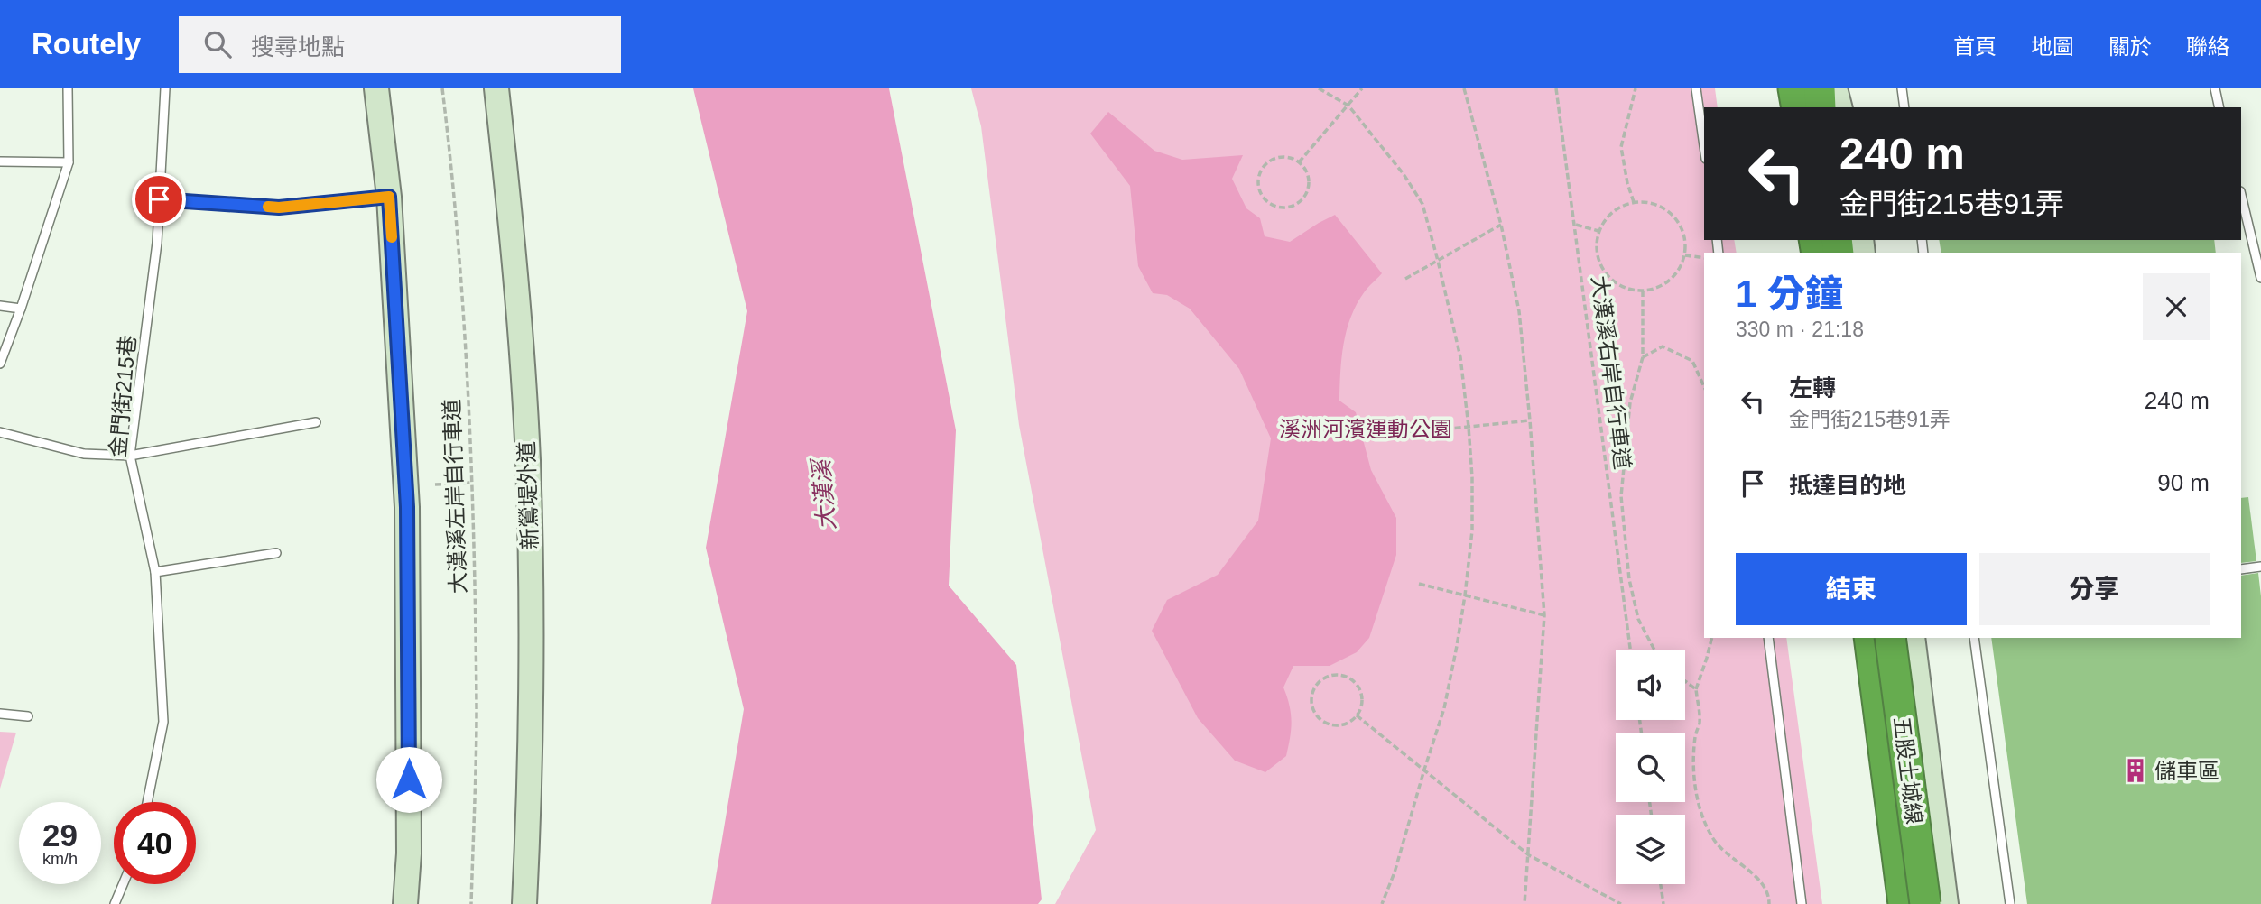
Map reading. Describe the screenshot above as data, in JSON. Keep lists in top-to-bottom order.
{
  "streets": {
    "highway": ["五股土城線"],
    "street": ["新鶯堤外道"],
    "lane": ["金門街215巷"],
    "path": ["大漢溪右岸自行車道", "大漢溪左岸自行車道"]
  },
  "water": ["大漢溪"],
  "parks": ["溪洲河濱運動公園"],
  "places": {
    "building": ["儲車區"]
  },
  "page": {
    "header": "Routely",
    "search": "搜尋地點",
    "nav": [
      "首頁",
      "地圖",
      "關於",
      "聯絡"
    ],
    "turn": ["240 m", "金門街215巷91弄"],
    "heading": ["1 分鐘", "330 m · 21:18"],
    "list": [
      {
        "name": "左轉",
        "note": "金門街215巷91弄",
        "value": "240 m"
      },
      {
        "name": "抵達目的地",
        "value": "90 m"
      }
    ],
    "buttons": ["結束", "分享"],
    "speed": "29 km/h",
    "limit": "40"
  }
}
